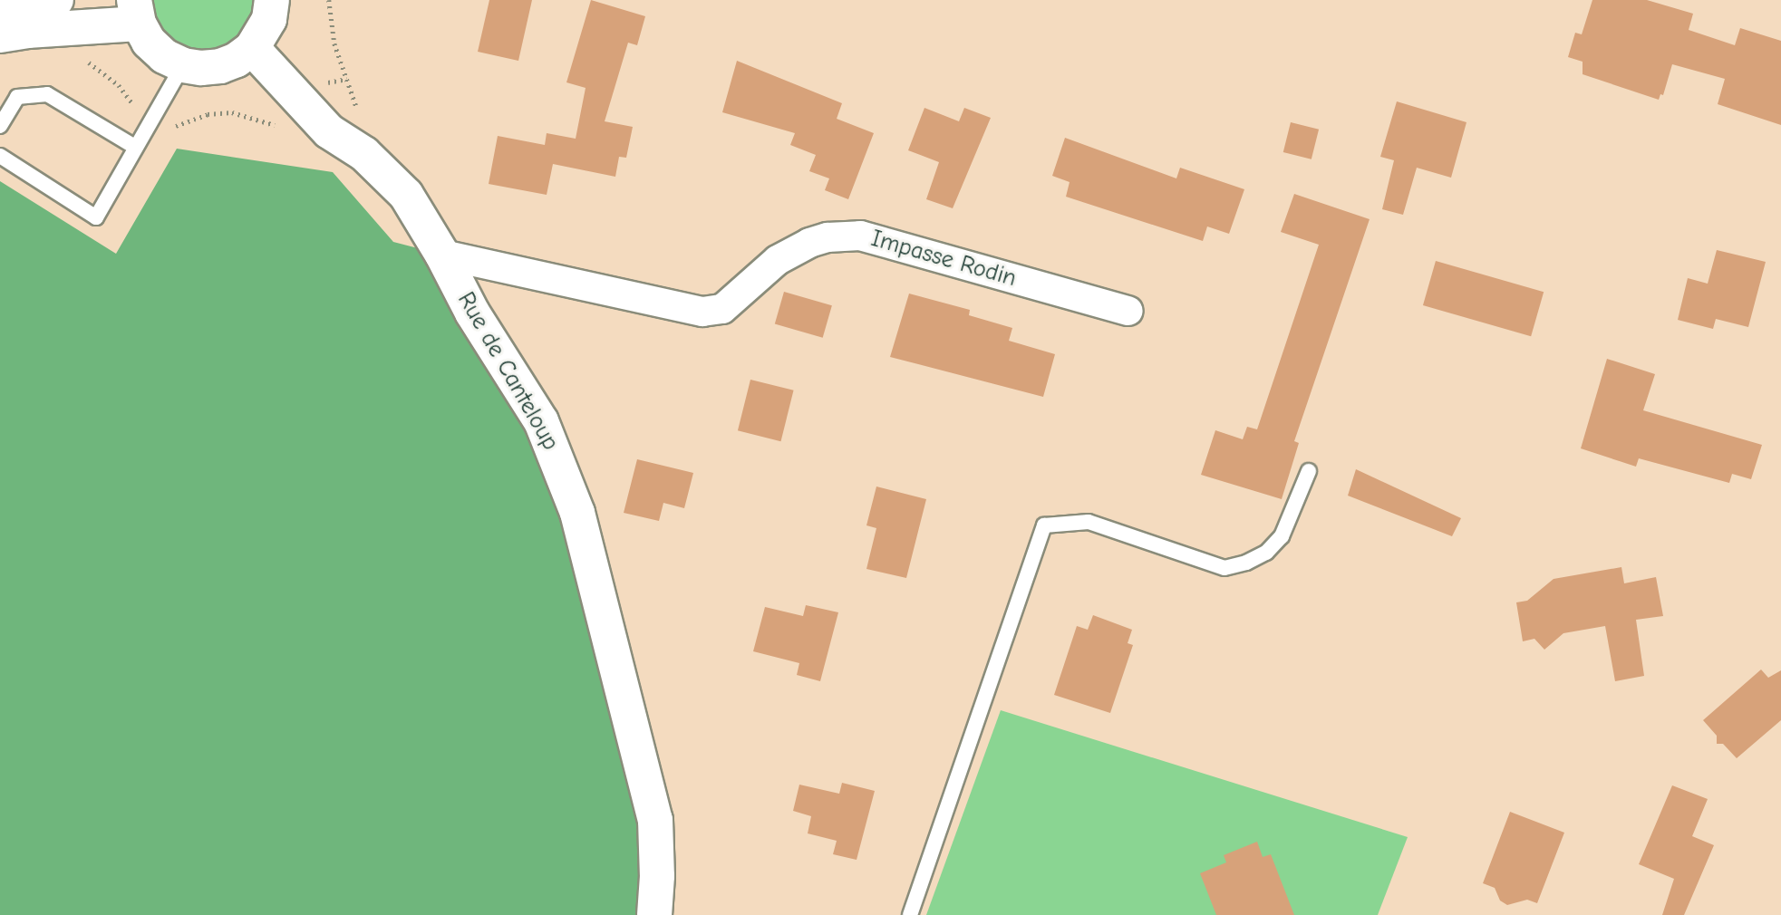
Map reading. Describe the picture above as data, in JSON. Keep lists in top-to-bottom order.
{
  "streets": {
    "street": ["Impasse Rodin", "Rue de Canteloup"]
  },
  "crossings": [
    ["Impasse Rodin", "Rue de Canteloup"]
  ]
}
